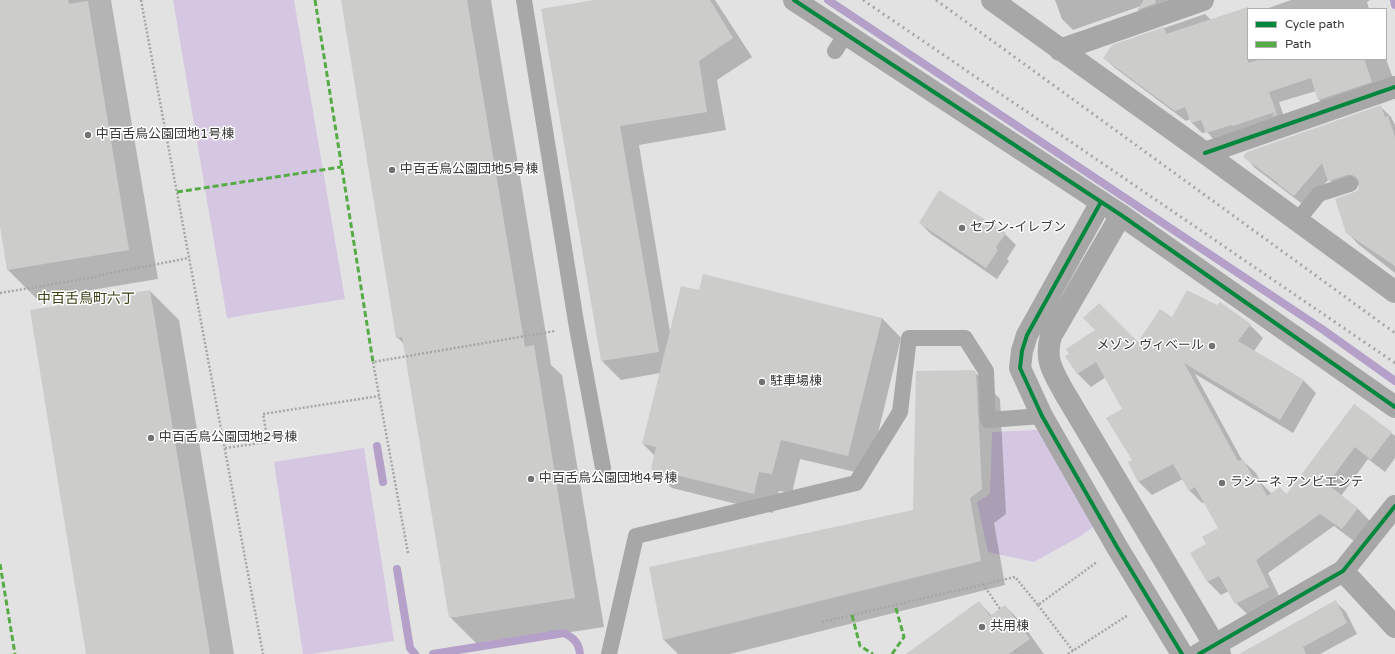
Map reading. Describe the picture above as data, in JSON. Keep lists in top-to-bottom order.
{
  "districts": ["中百舌鳥町六丁"],
  "places": [
    "中百舌鳥公園団地1号棟",
    "中百舌鳥公園団地5号棟",
    "セブン-イレブン",
    "メゾン ヴィベール",
    "駐車場棟",
    "中百舌鳥公園団地2号棟",
    "中百舌鳥公園団地4号棟",
    "ラシーネ アンビエンテ",
    "共用棟"
  ],
  "legend": ["Cycle path", "Path"]
}
